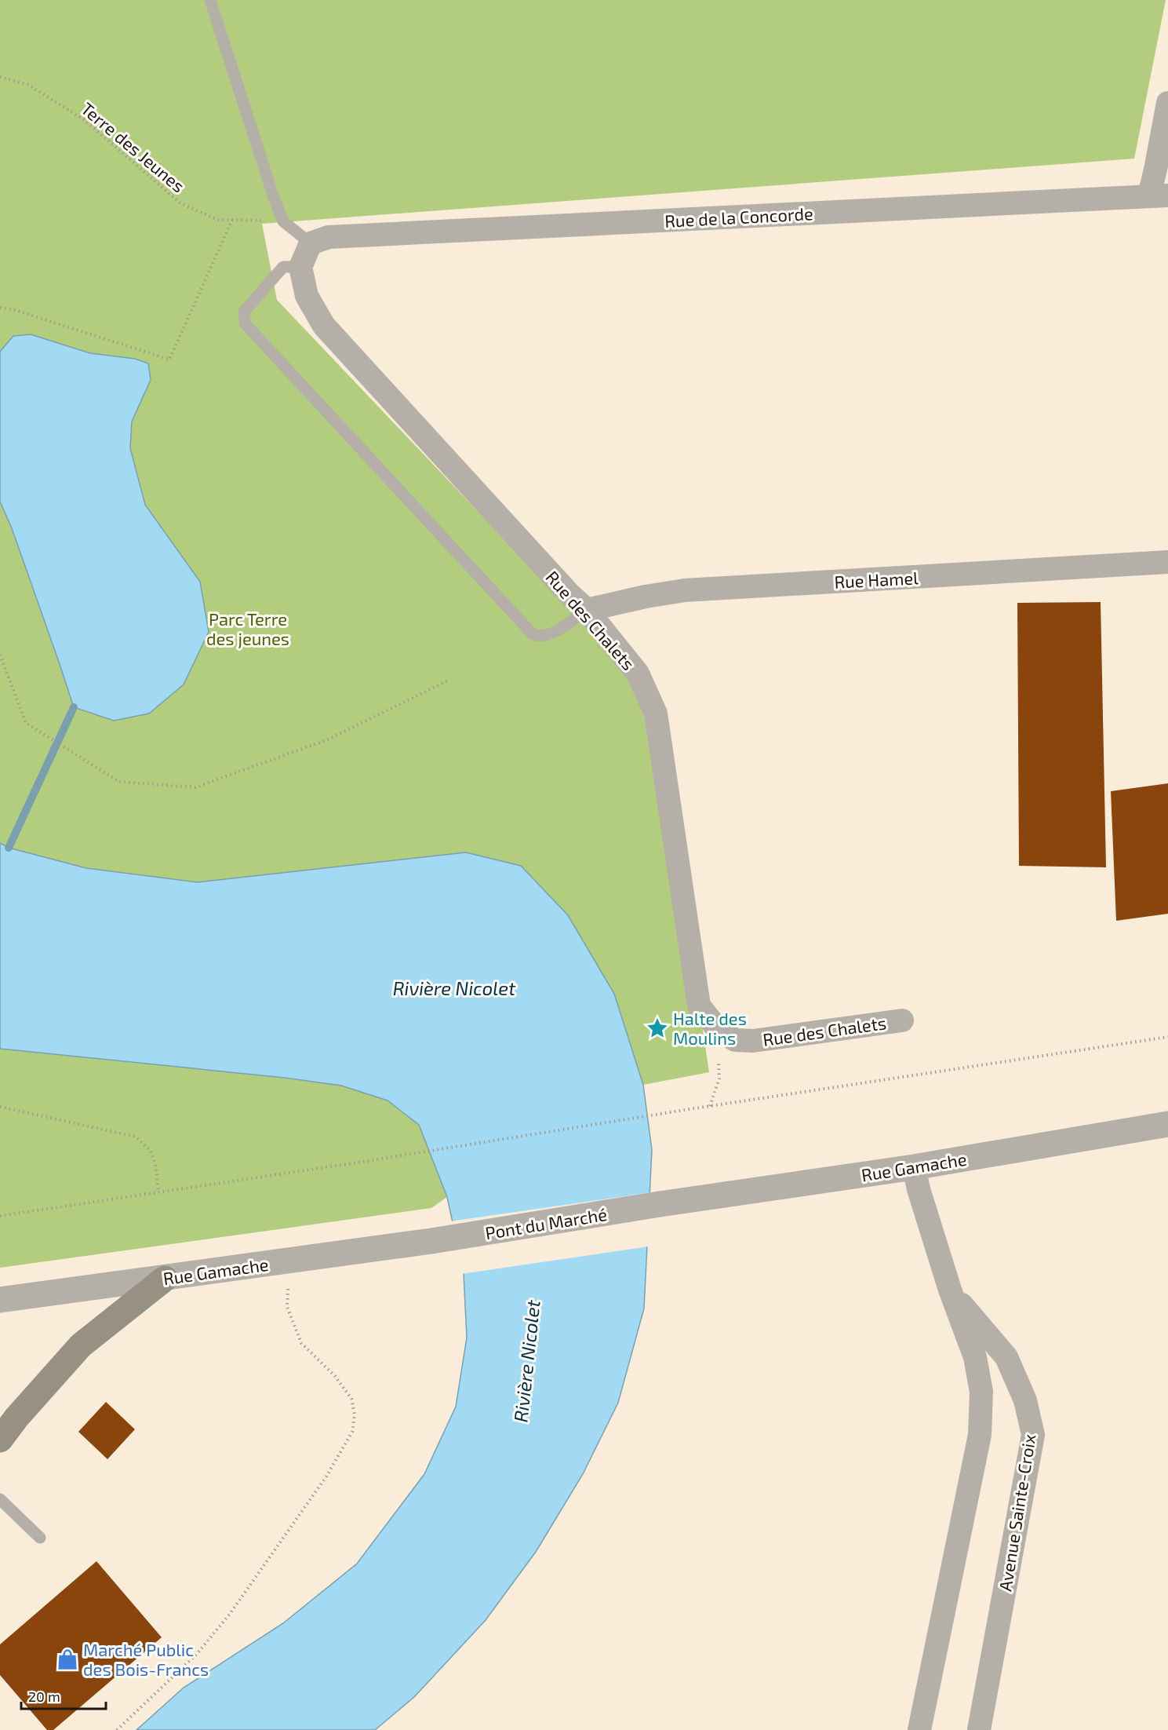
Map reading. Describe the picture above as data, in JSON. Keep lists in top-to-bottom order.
{
  "streets": {
    "street": [
      "Rue de la Concorde",
      "Rue Hamel",
      "Rue des Chalets",
      "Rue Gamache",
      "Pont du Marché",
      "Avenue Sainte-Croix"
    ],
    "path": ["Terre des Jeunes"]
  },
  "crossings": [
    ["Rue Hamel", "Rue des Chalets"],
    ["Rue Gamache", "Pont du Marché"],
    ["Rue Gamache", "Avenue Sainte-Croix"]
  ],
  "water": ["Rivière Nicolet"],
  "parks": ["Parc Terre des jeunes"],
  "places": {
    "place": ["Halte des Moulins"],
    "shop": ["Marché Public des Bois-Francs"]
  },
  "scale_bar": "20 m"
}
